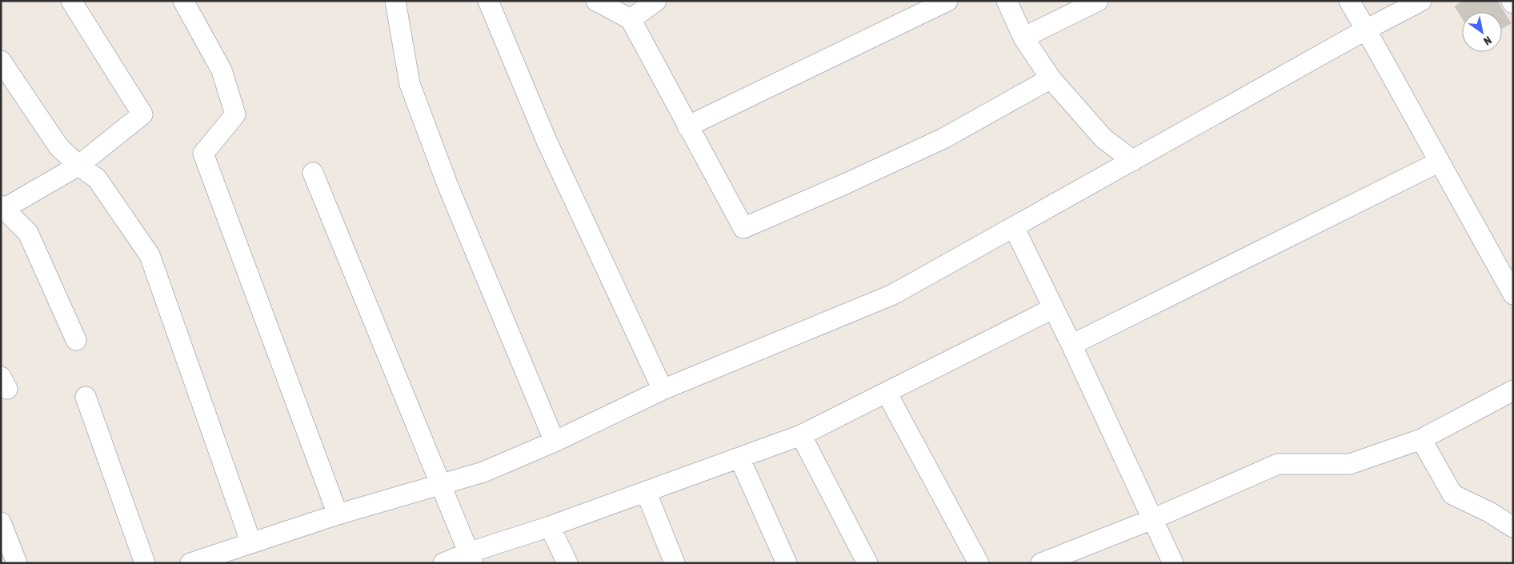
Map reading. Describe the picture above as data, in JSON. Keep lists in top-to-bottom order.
{
  "north": "bottom right"
}
